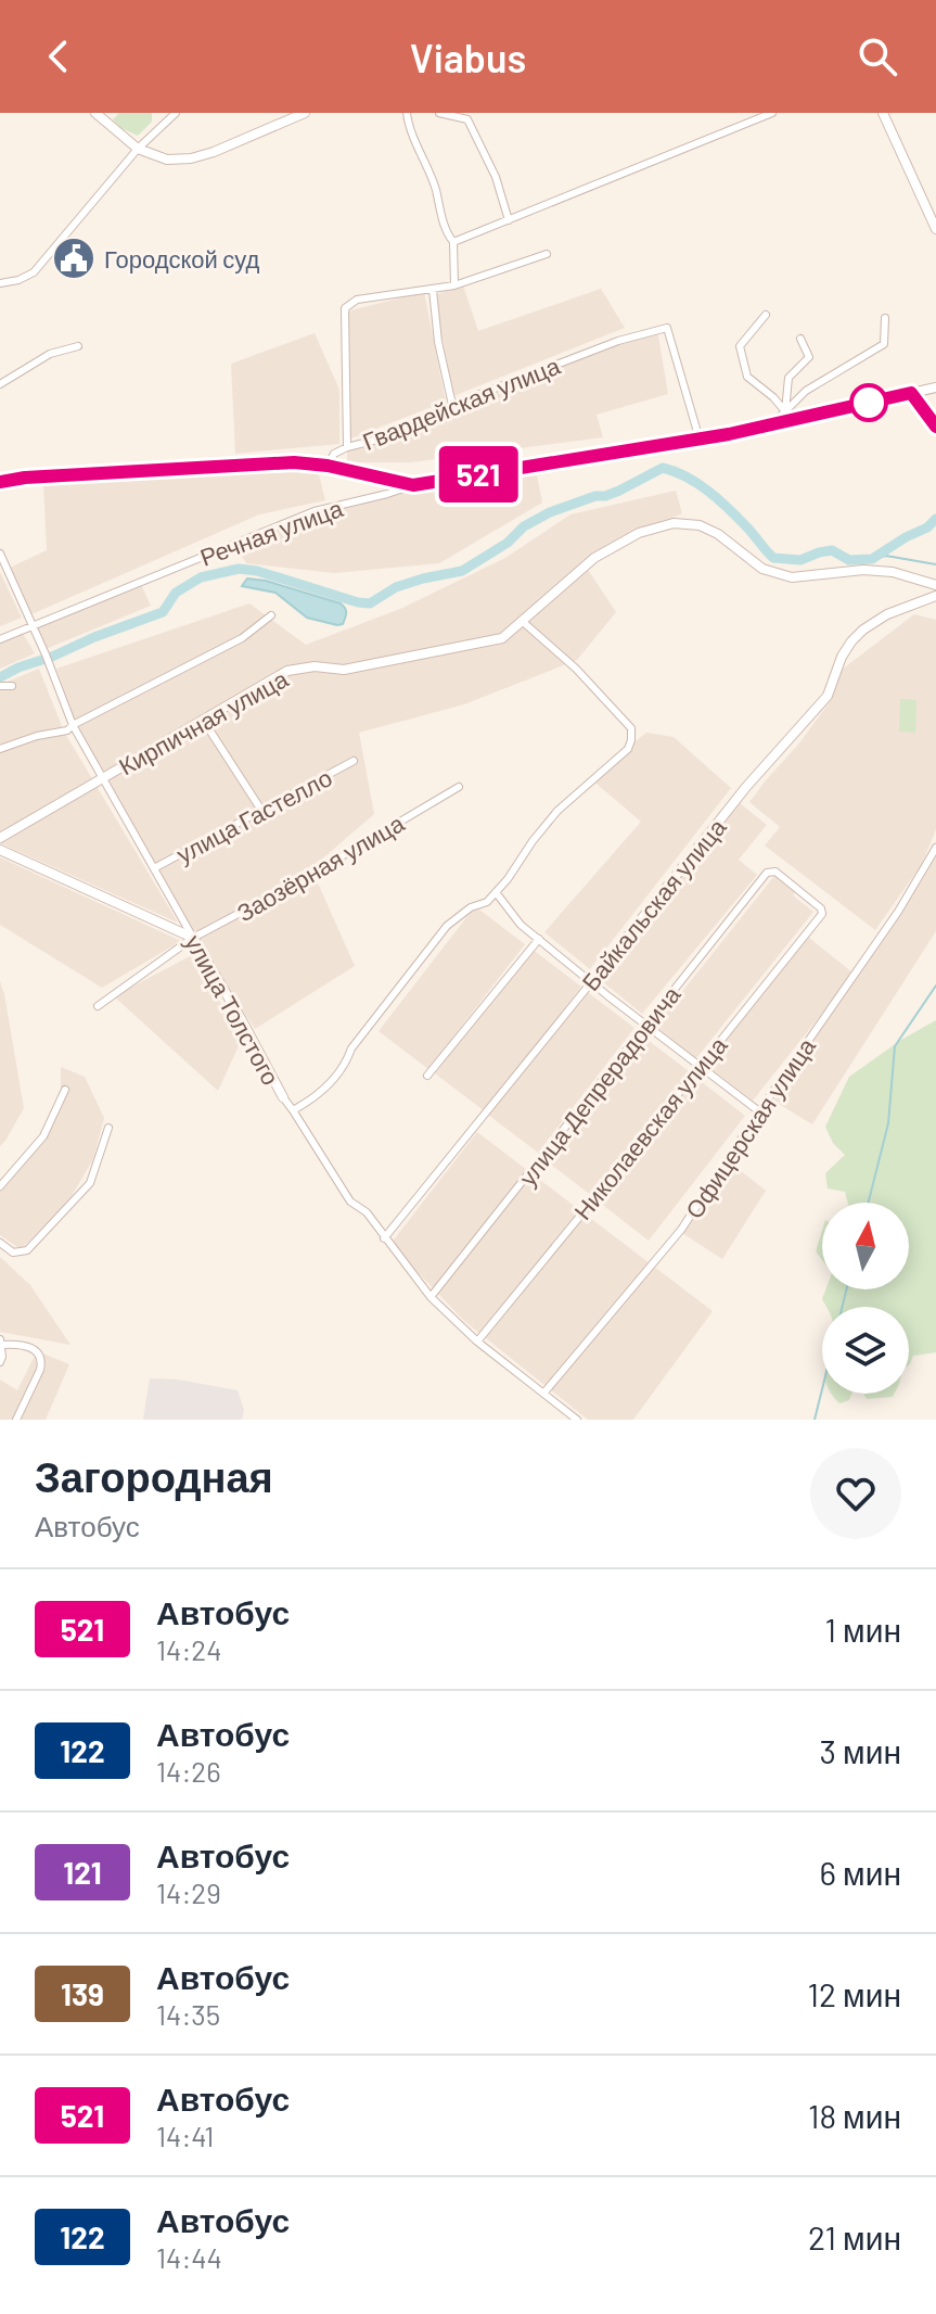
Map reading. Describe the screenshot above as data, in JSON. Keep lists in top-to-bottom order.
{
  "streets": {
    "street": [
      "Гвардейская улица",
      "Речная улица",
      "Кирпичная улица",
      "улица Гастелло",
      "Заозёрная улица",
      "Байкальская улица",
      "улица Толстого",
      "улица Депрерадовича",
      "Николаевская улица",
      "Офицерская улица"
    ]
  },
  "crossings": [
    ["Гвардейская улица", "Речная улица"],
    ["Речная улица", "улица Толстого"],
    ["Кирпичная улица", "улица Толстого"],
    ["улица Гастелло", "улица Толстого"],
    ["Заозёрная улица", "улица Толстого"],
    ["улица Депрерадовича", "Николаевская улица"]
  ],
  "places": {
    "public building": ["Городской суд"]
  },
  "lines": ["bus line 521"],
  "north": "top",
  "page": {
    "header": "Viabus",
    "on_map": "521",
    "heading": ["Загородная", "Автобус"],
    "list": [
      {
        "mark": "521",
        "name": "Автобус",
        "note": "14:24",
        "value": "1 мин"
      },
      {
        "mark": "122",
        "name": "Автобус",
        "note": "14:26",
        "value": "3 мин"
      },
      {
        "mark": "121",
        "name": "Автобус",
        "note": "14:29",
        "value": "6 мин"
      },
      {
        "mark": "139",
        "name": "Автобус",
        "note": "14:35",
        "value": "12 мин"
      },
      {
        "mark": "521",
        "name": "Автобус",
        "note": "14:41",
        "value": "18 мин"
      },
      {
        "mark": "122",
        "name": "Автобус",
        "note": "14:44",
        "value": "21 мин"
      }
    ]
  }
}
